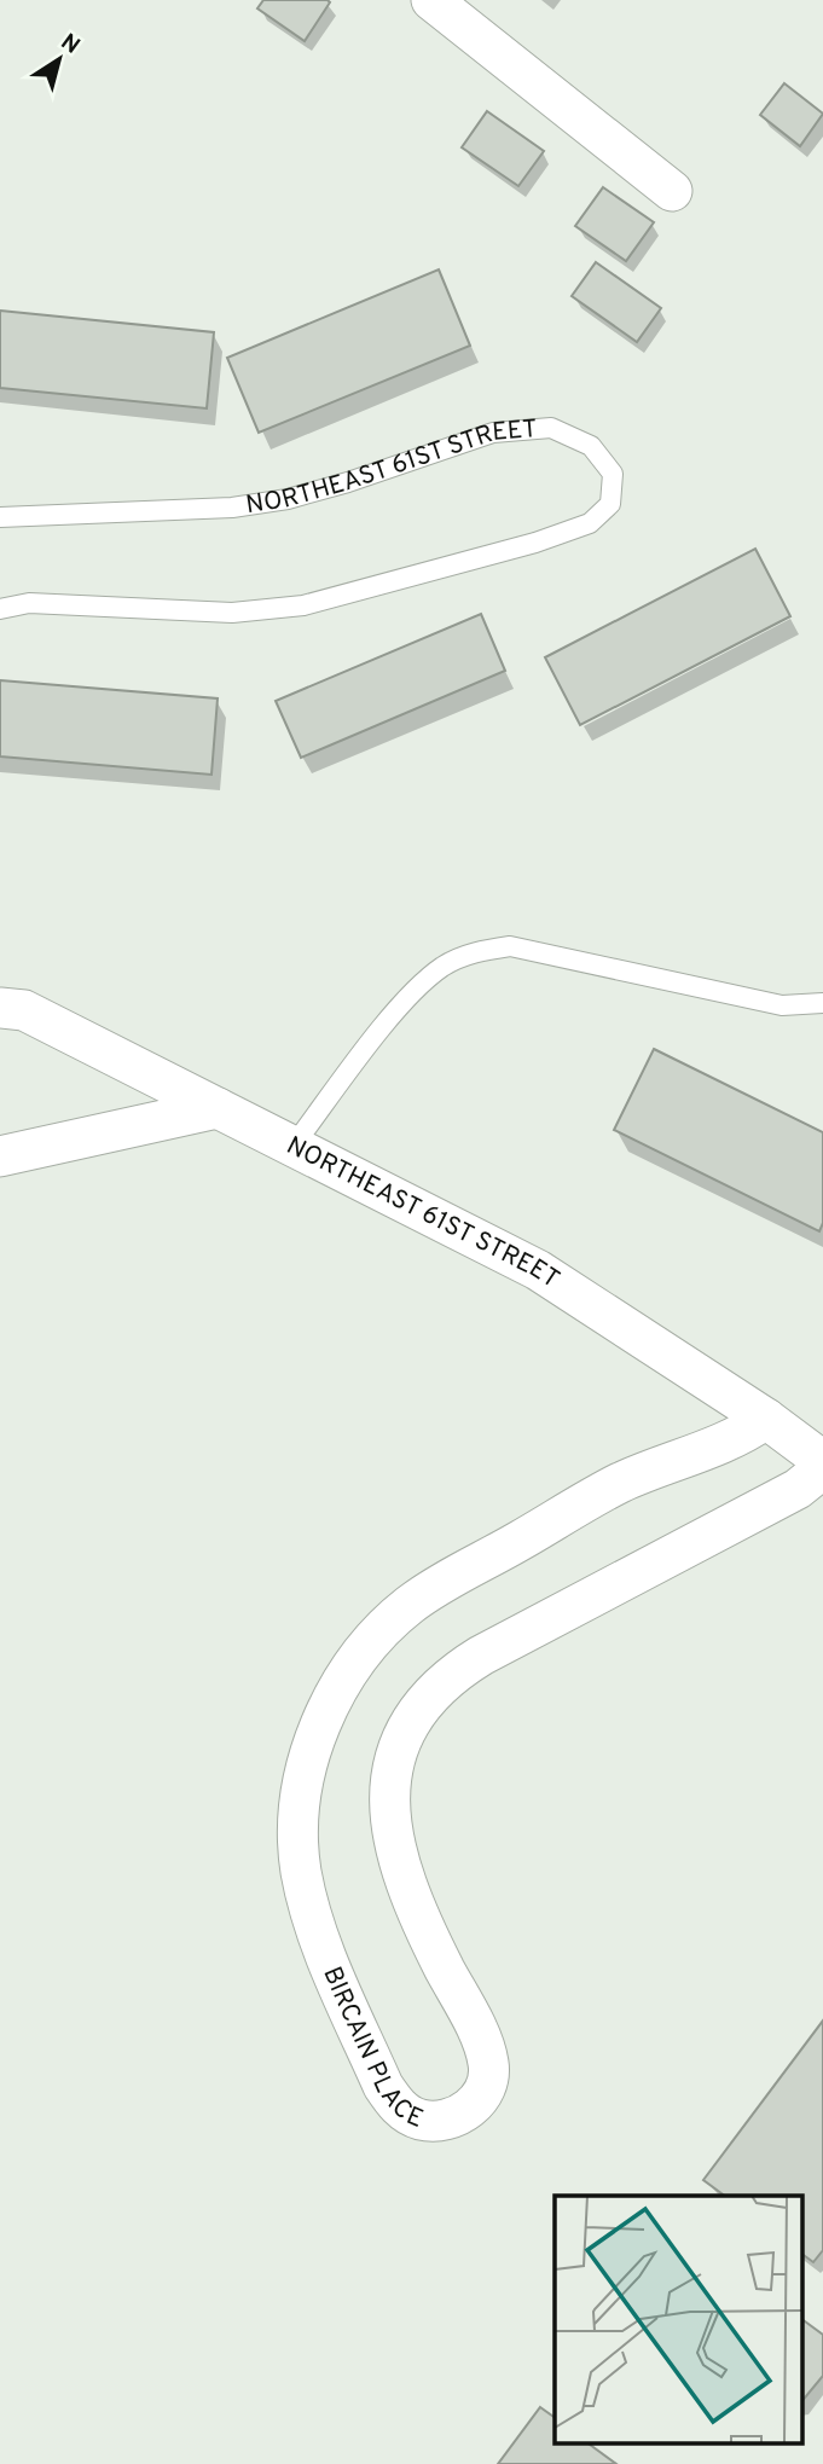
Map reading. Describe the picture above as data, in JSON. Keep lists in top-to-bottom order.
{
  "streets": {
    "street": ["NORTHEAST 61ST STREET", "BIRCAIN PLACE"]
  },
  "crossings": [
    ["NORTHEAST 61ST STREET", "BIRCAIN PLACE"]
  ],
  "north": "top right"
}
